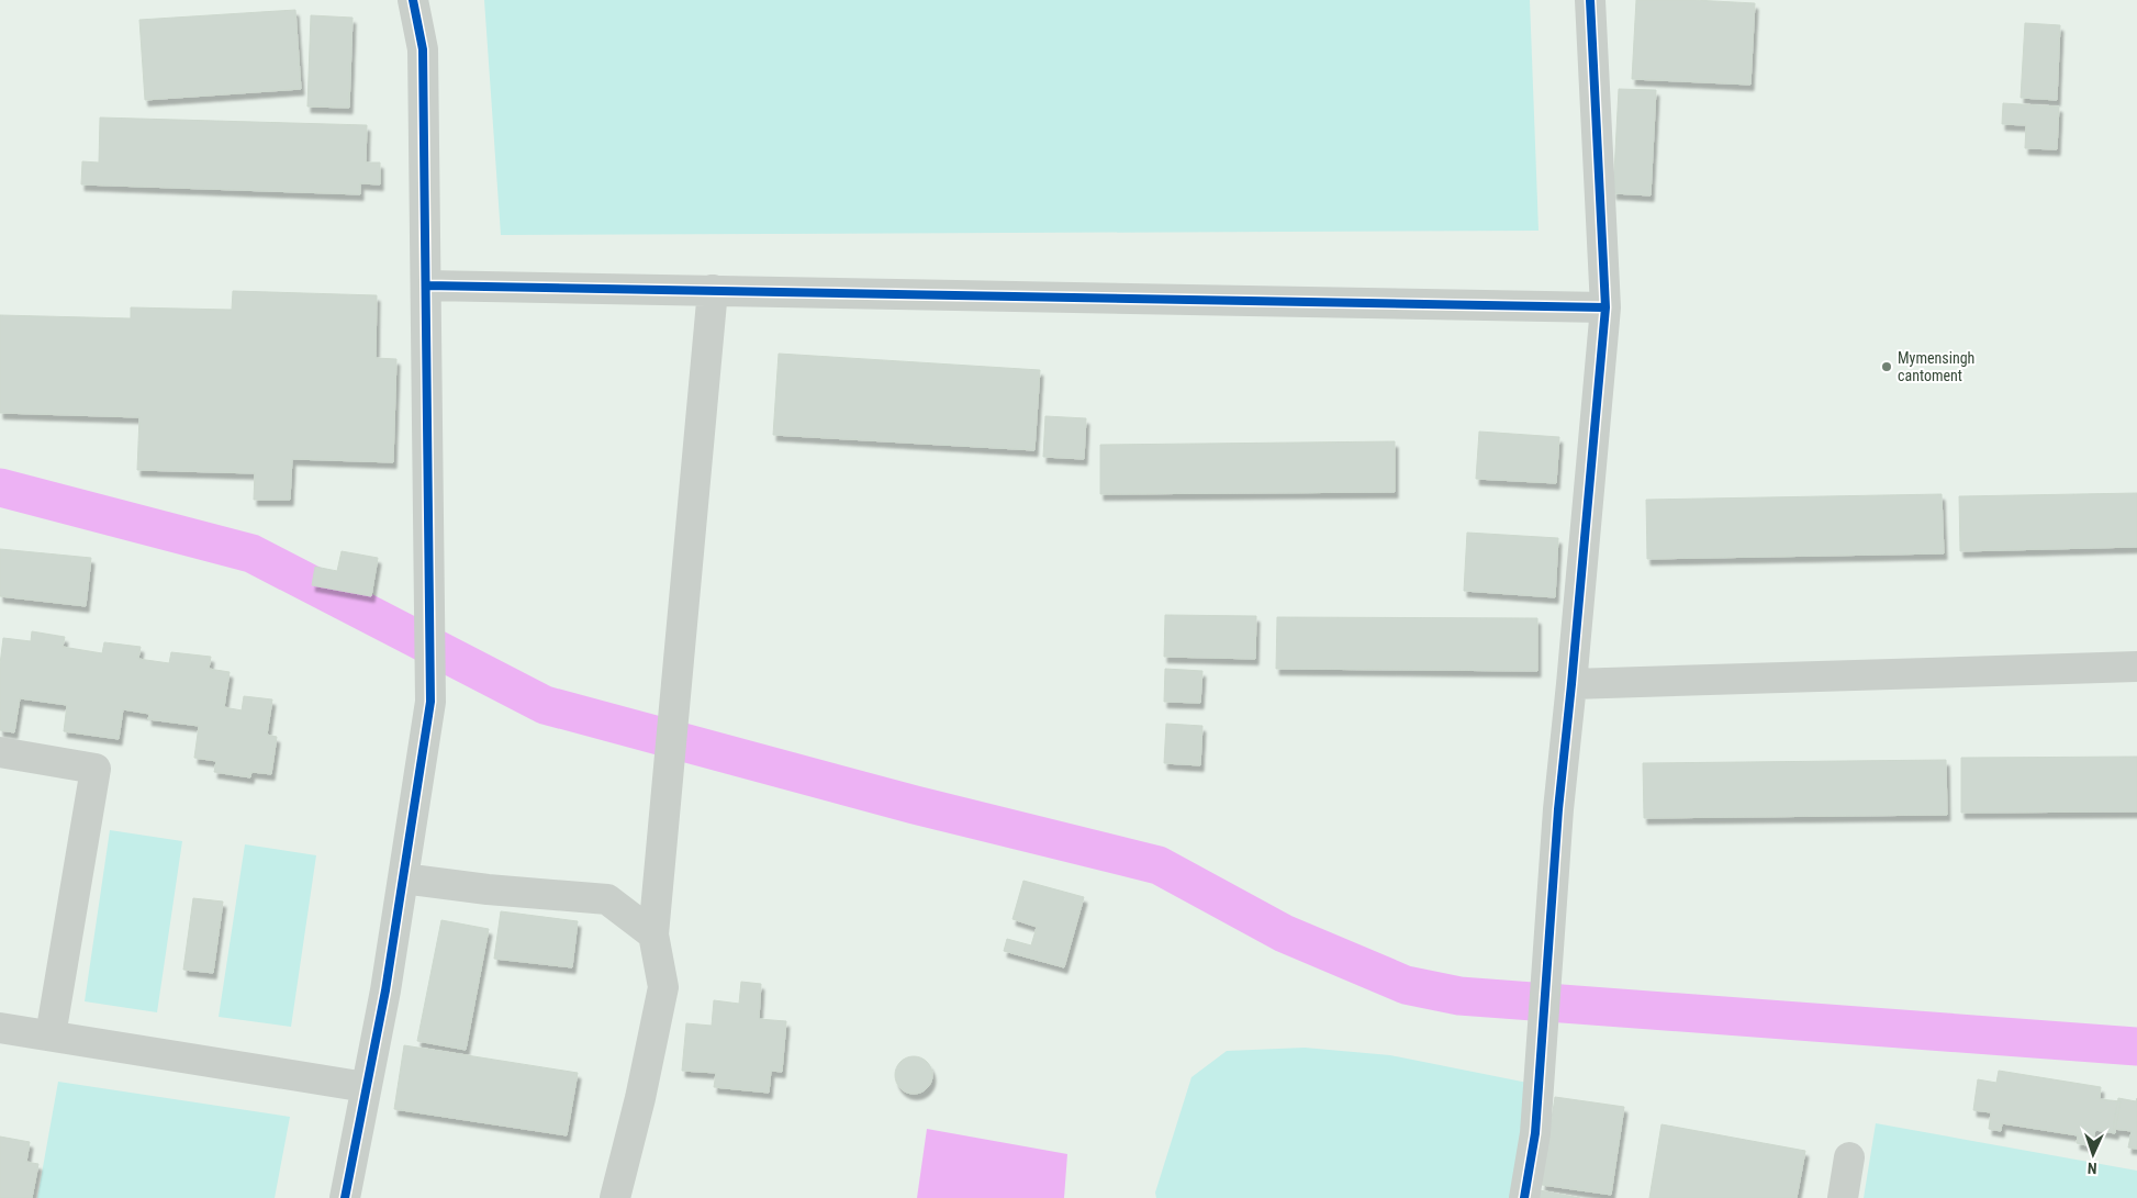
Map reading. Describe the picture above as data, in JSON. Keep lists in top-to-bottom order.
{
  "places": ["Mymensingh cantoment"],
  "north": "bottom"
}
